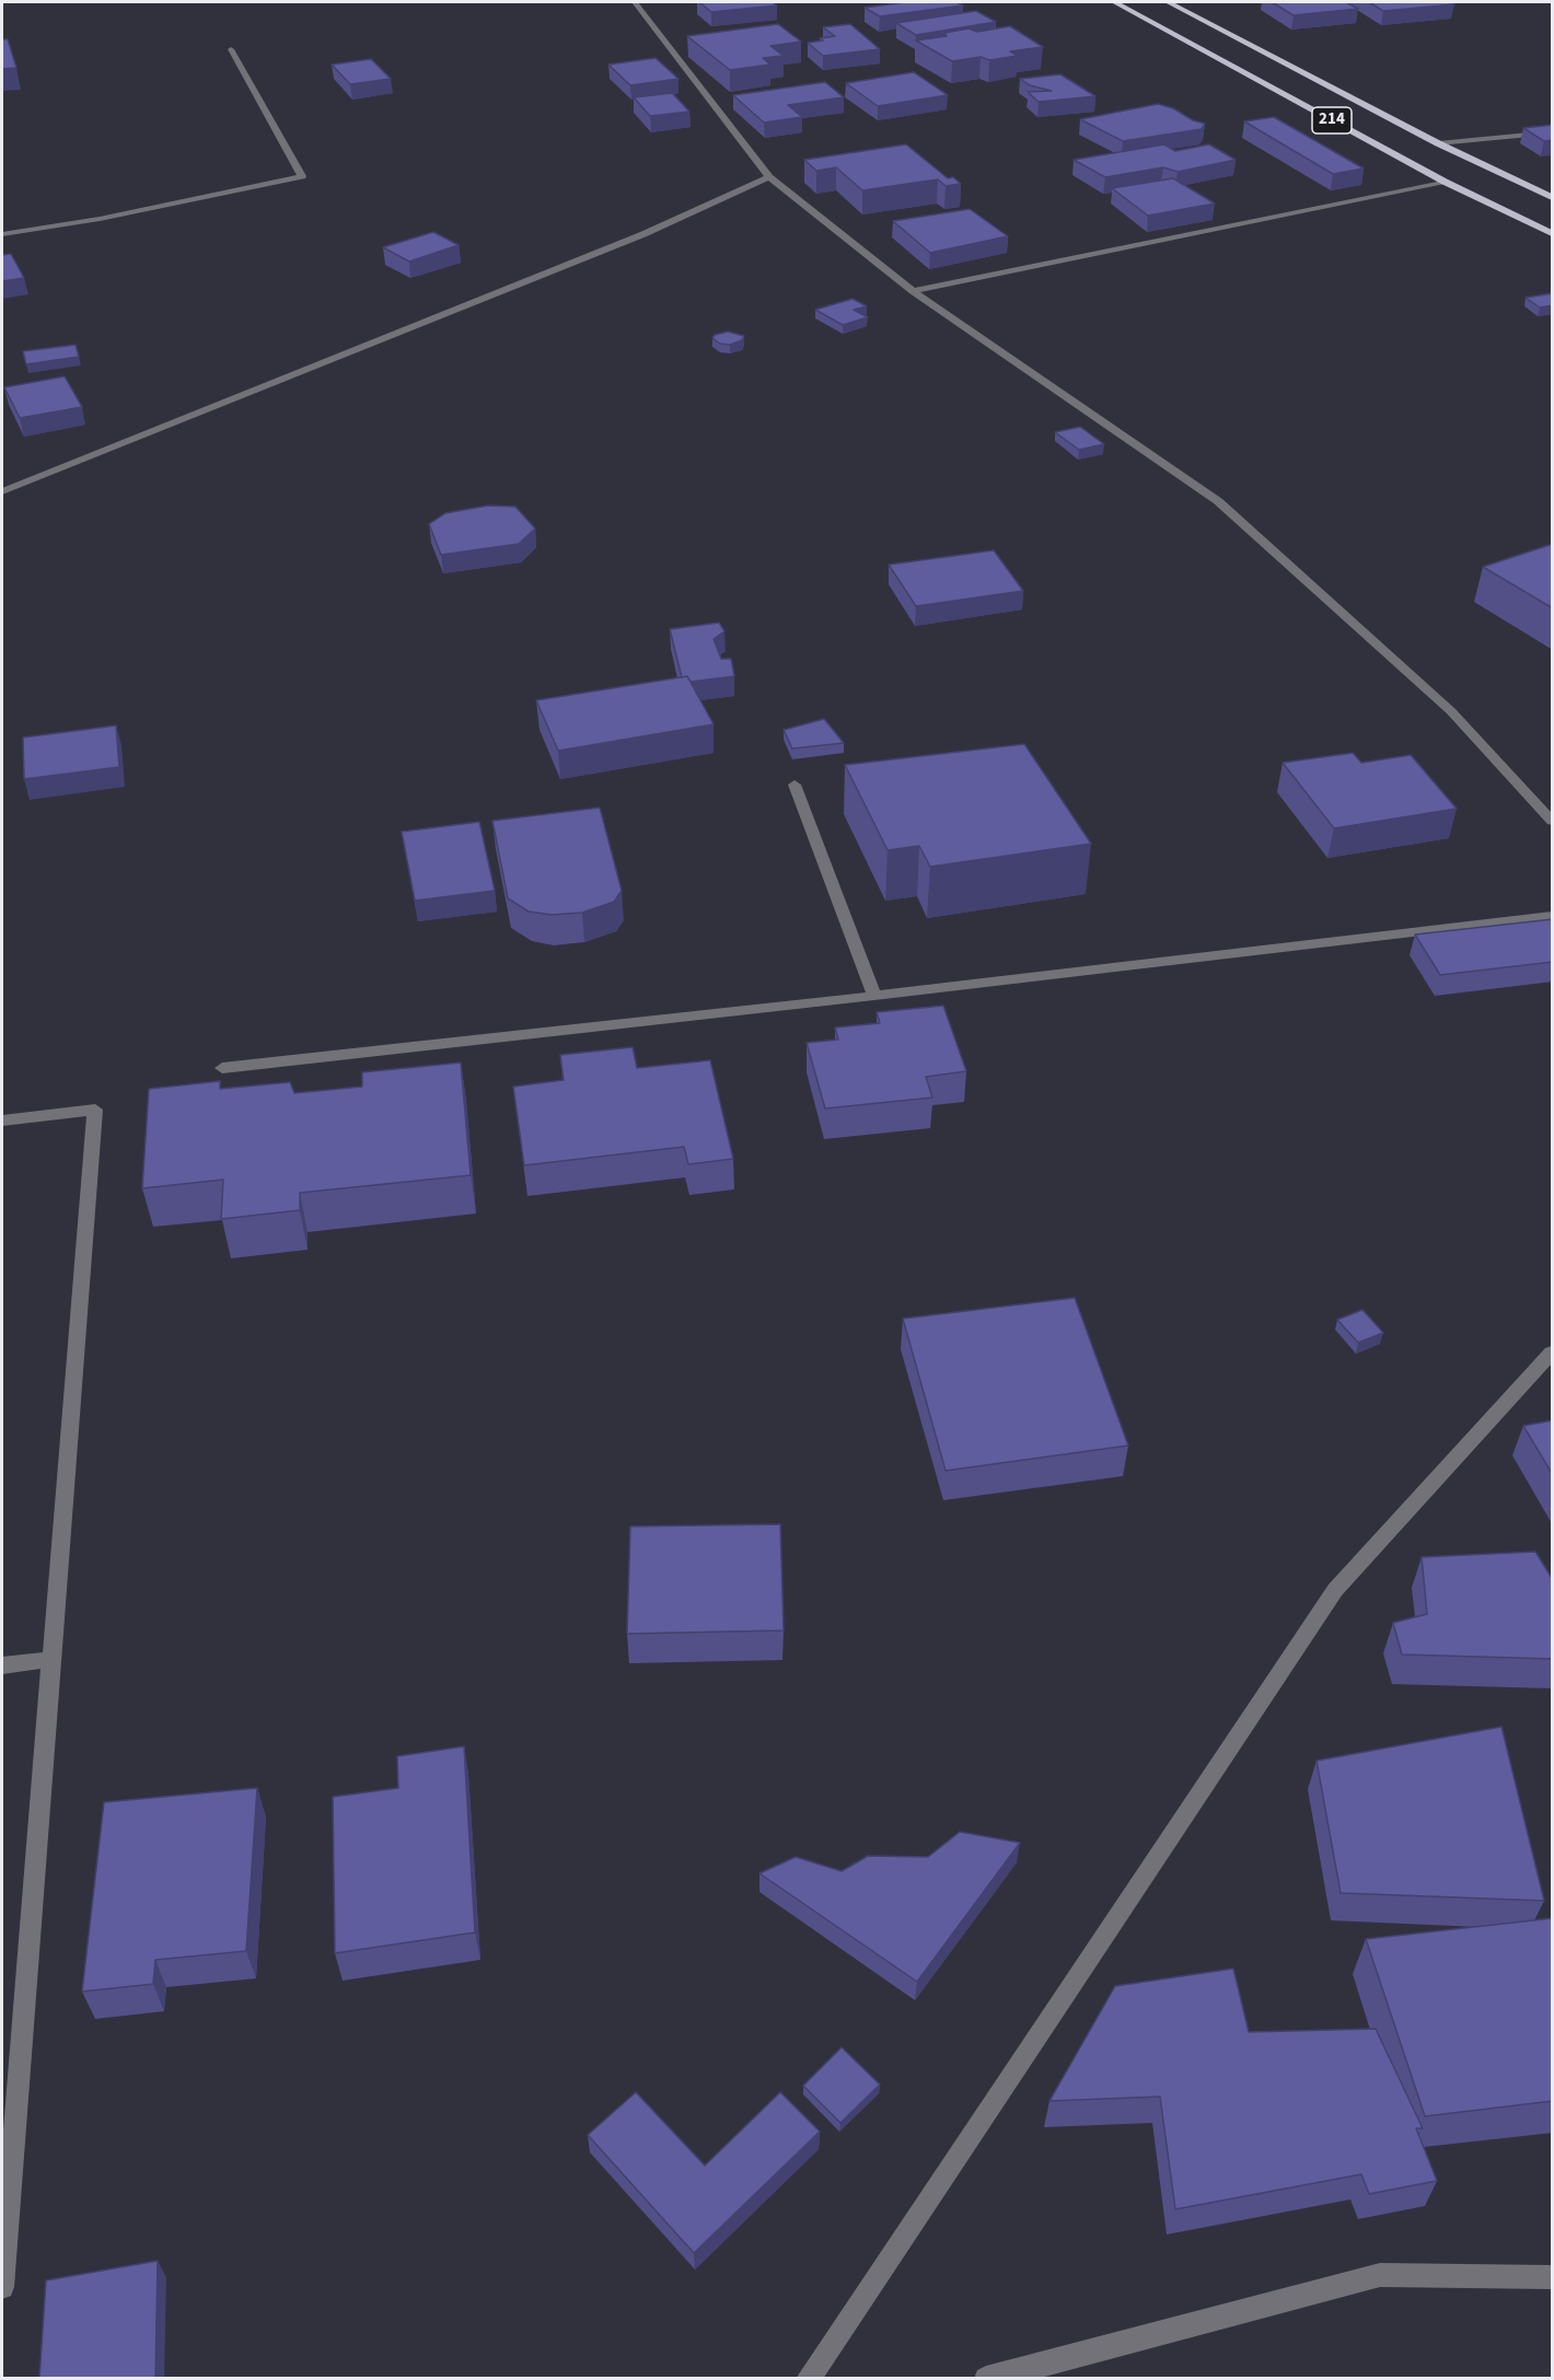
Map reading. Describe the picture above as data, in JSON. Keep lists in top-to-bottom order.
{
  "streets": {
    "highway": ["214"]
  }
}
